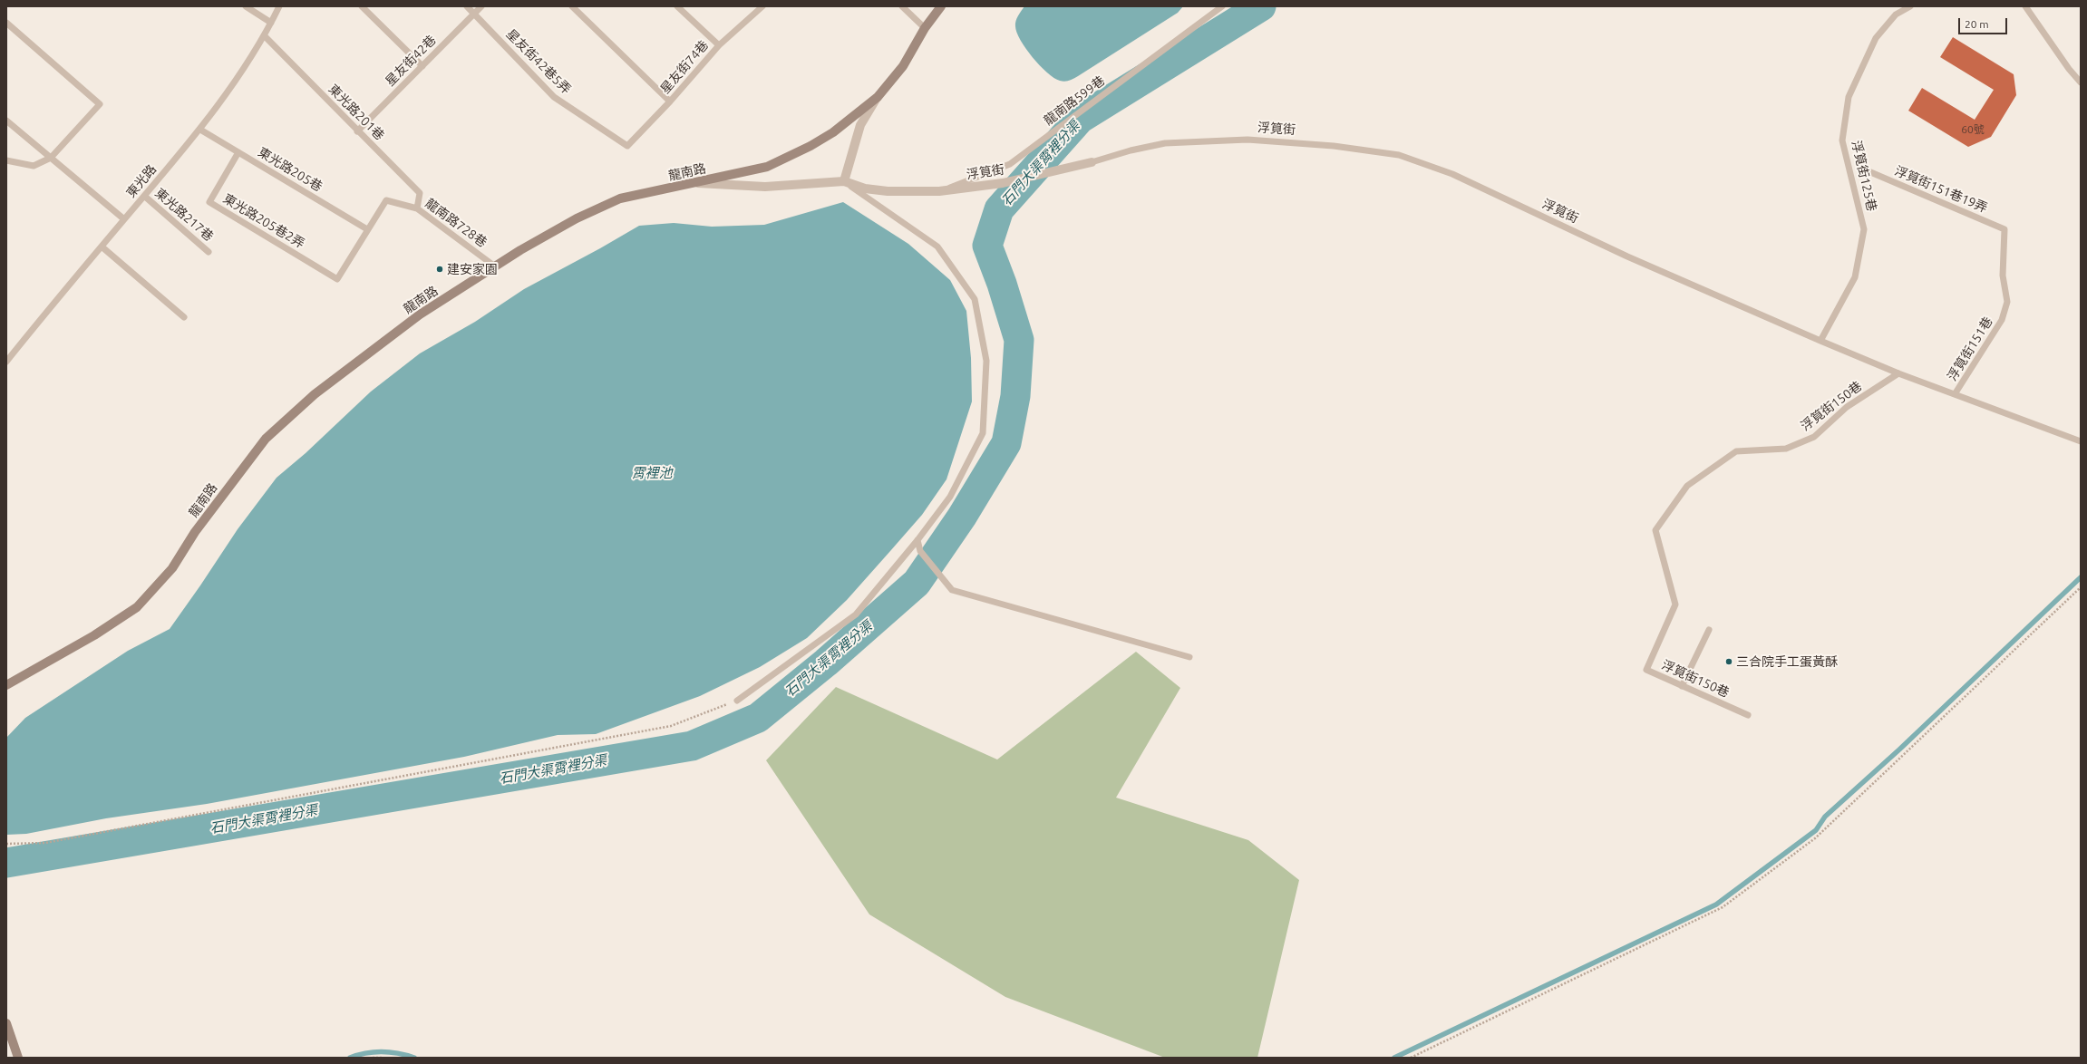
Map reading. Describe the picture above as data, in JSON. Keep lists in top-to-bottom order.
{
  "streets": {
    "main road": ["龍南路"],
    "street": ["浮筧街"],
    "lane": [
      "星友街42巷",
      "星友街42巷5弄",
      "星友街74巷",
      "龍南路599巷",
      "東光路201巷",
      "東光路205巷",
      "浮筧街125巷",
      "東光路",
      "浮筧街151巷19弄",
      "東光路217巷",
      "東光路205巷2弄",
      "龍南路728巷",
      "浮筧街151巷",
      "浮筧街150巷"
    ]
  },
  "crossings": [
    ["星友街42巷", "星友街42巷5弄"],
    ["星友街42巷", "東光路201巷"],
    ["星友街42巷5弄", "星友街74巷"],
    ["龍南路599巷", "浮筧街"],
    ["東光路201巷", "東光路"],
    ["東光路201巷", "龍南路728巷"],
    ["浮筧街", "龍南路"],
    ["浮筧街", "浮筧街125巷"],
    ["浮筧街", "浮筧街151巷"],
    ["浮筧街", "浮筧街150巷"],
    ["東光路205巷", "東光路"],
    ["東光路205巷", "東光路205巷2弄"],
    ["東光路205巷", "龍南路728巷"],
    ["龍南路", "龍南路728巷"],
    ["東光路", "東光路217巷"],
    ["浮筧街151巷19弄", "浮筧街151巷"],
    ["東光路205巷2弄", "龍南路728巷"]
  ],
  "water": ["石門大渠霄裡分渠", "霄裡池"],
  "places": ["建安家園", "三合院手工蛋黃酥"],
  "house_numbers": ["60號"],
  "scale_bar": "20 m"
}
